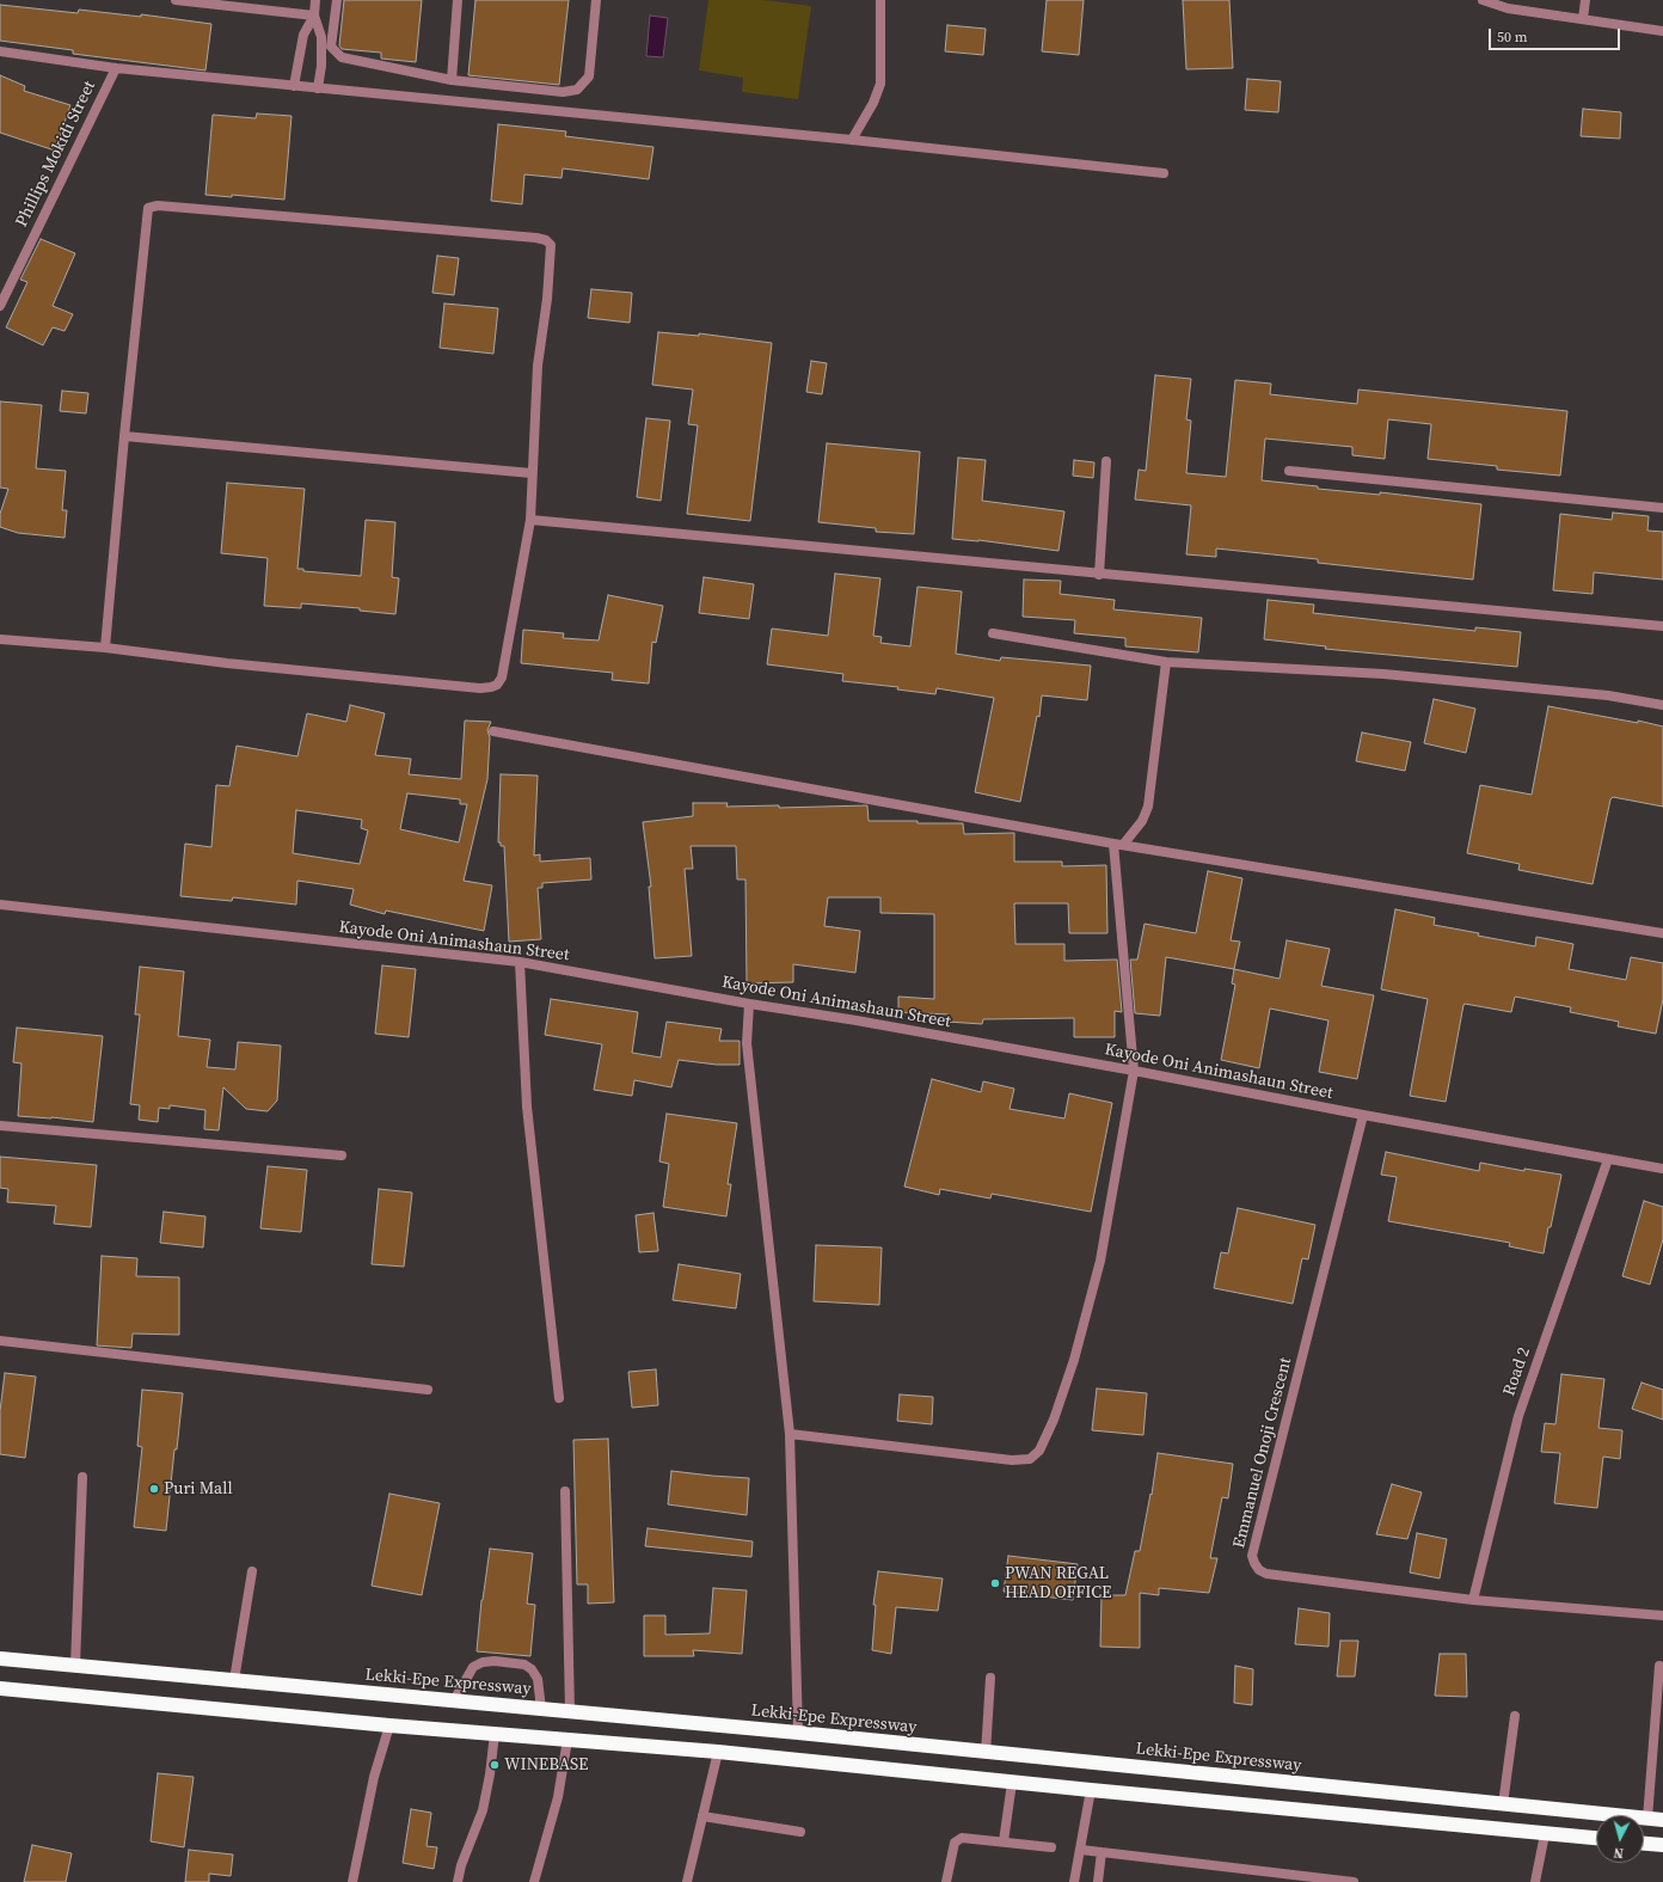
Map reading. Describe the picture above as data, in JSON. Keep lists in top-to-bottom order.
{
  "streets": {
    "highway": ["Lekki-Epe Expressway"],
    "street": [
      "Phillips Mokidi Street",
      "Kayode Oni Animashaun Street",
      "Road 2",
      "Emmanuel Onoji Crescent"
    ]
  },
  "crossings": [
    ["Kayode Oni Animashaun Street", "Road 2"],
    ["Kayode Oni Animashaun Street", "Emmanuel Onoji Crescent"],
    ["Road 2", "Emmanuel Onoji Crescent"]
  ],
  "places": ["Puri Mall", "PWAN REGAL HEAD OFFICE", "WINEBASE"],
  "scale_bar": "50 m",
  "north": "bottom"
}
